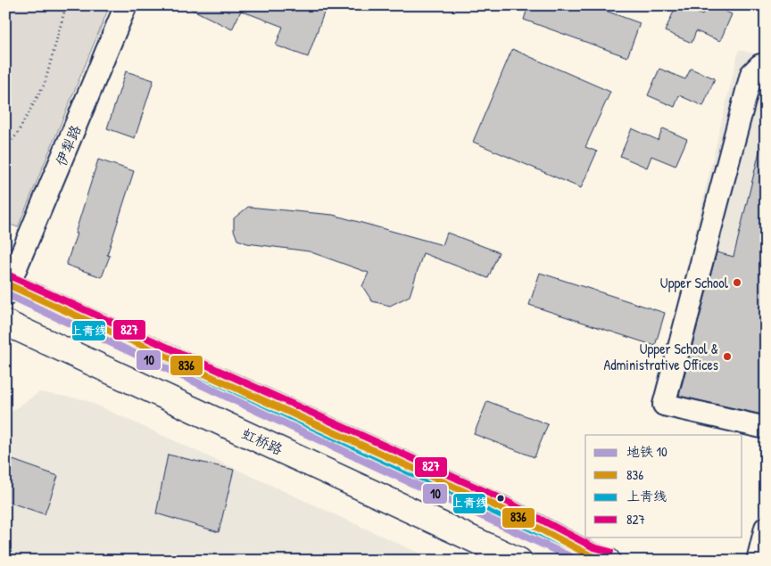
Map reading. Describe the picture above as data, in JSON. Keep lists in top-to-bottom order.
{
  "streets": {
    "main road": ["虹桥路"],
    "street": ["伊犁路"]
  },
  "places": ["Upper School", "Upper School & Administrative Offices"],
  "lines": [
    "transit line 827",
    "transit line 836",
    "metro line 10",
    "transit line 上青线"
  ],
  "legend": [
    "地铁 10",
    "836",
    "上青线",
    "827"
  ]
}
